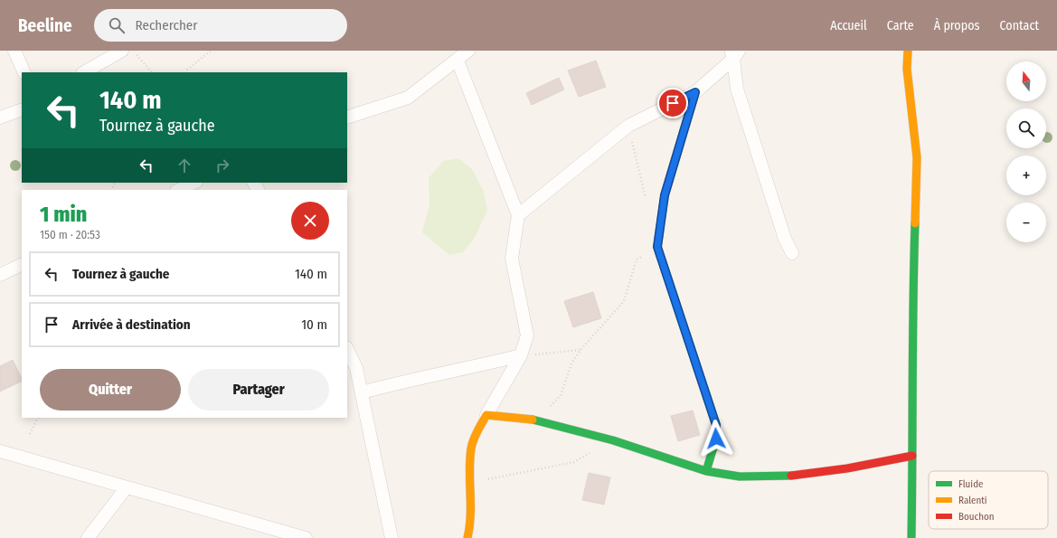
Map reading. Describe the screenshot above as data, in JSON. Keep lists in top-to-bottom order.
{
  "legend": ["Fluide", "Ralenti", "Bouchon"],
  "north": "top",
  "page": {
    "header": "Beeline",
    "search": "Rechercher",
    "nav": [
      "Accueil",
      "Carte",
      "À propos",
      "Contact"
    ],
    "map_buttons": ["+", "−"],
    "turn": ["140 m", "Tournez à gauche"],
    "heading": ["1 min", "150 m · 20:53"],
    "list": [
      {
        "name": "Tournez à gauche",
        "value": "140 m"
      },
      {
        "name": "Arrivée à destination",
        "value": "10 m"
      }
    ],
    "buttons": ["Quitter", "Partager"]
  }
}
